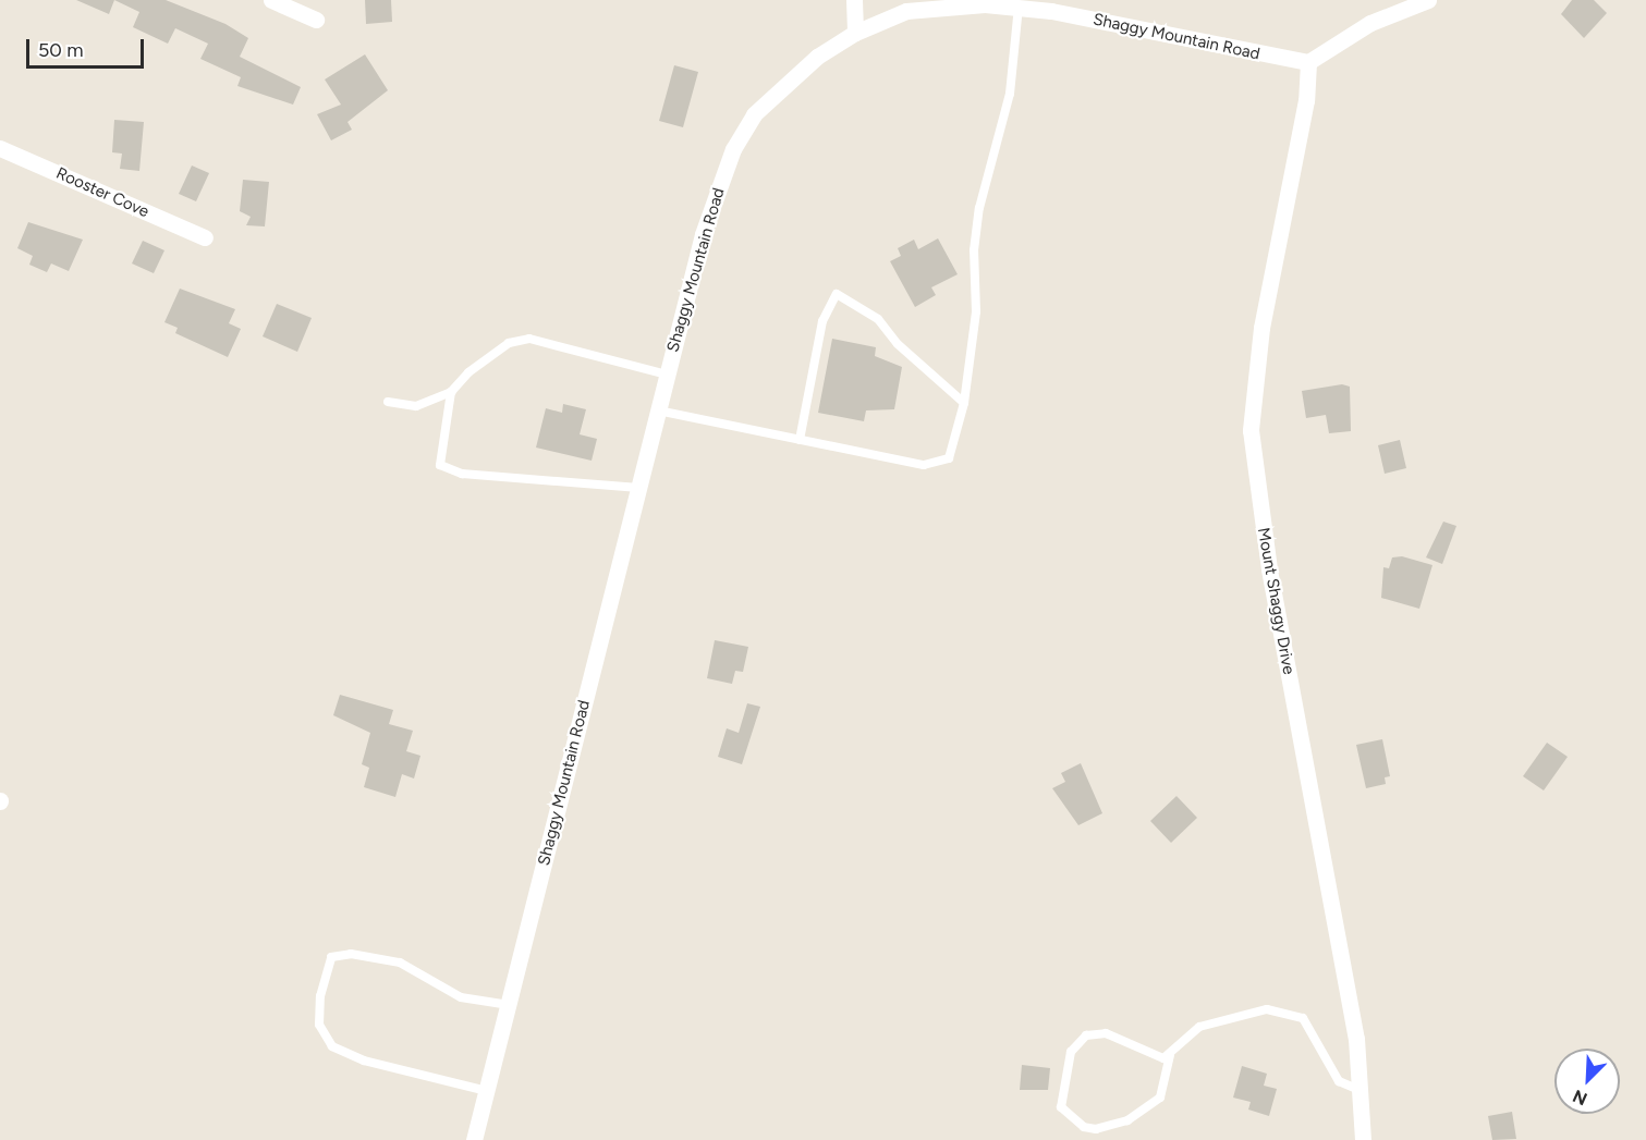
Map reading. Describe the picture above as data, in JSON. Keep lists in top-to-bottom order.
{
  "streets": {
    "street": ["Shaggy Mountain Road", "Rooster Cove", "Mount Shaggy Drive"]
  },
  "crossings": [
    ["Shaggy Mountain Road", "Mount Shaggy Drive"]
  ],
  "scale_bar": "50 m",
  "north": "bottom left"
}
